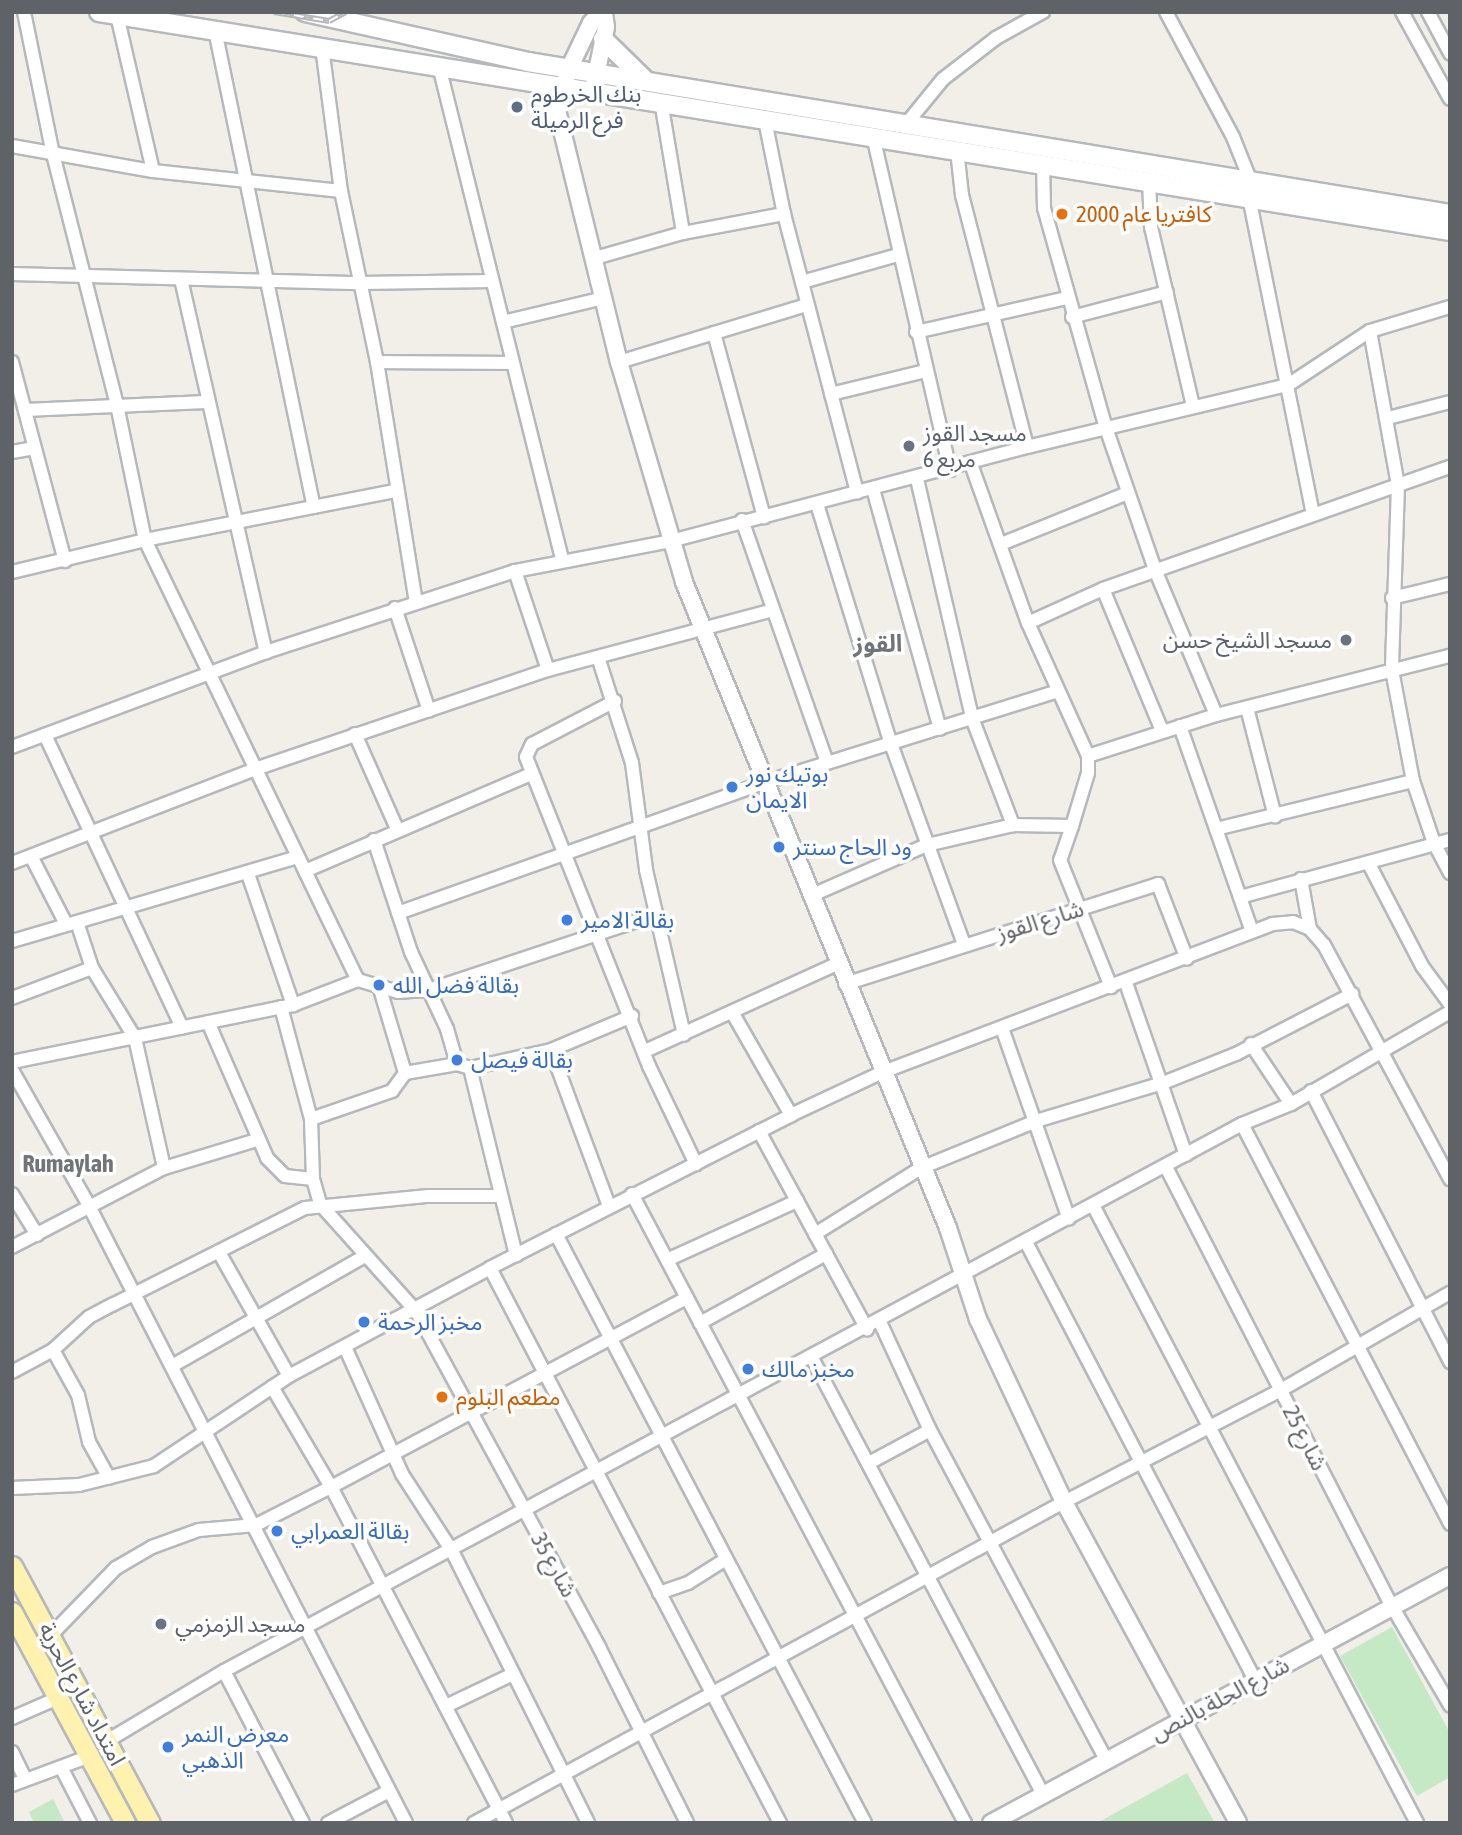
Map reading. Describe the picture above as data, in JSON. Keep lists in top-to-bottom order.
{
  "streets": {
    "main road": ["امتداد شارع الحرية"],
    "street": [
      "شارع القوز",
      "شارع 25",
      "شارع 35",
      "شارع الحلة بالنص"
    ]
  },
  "crossings": [
    ["شارع 25", "شارع الحلة بالنص"]
  ],
  "districts": ["القوز", "Rumaylah"],
  "places": [
    "بنك الخرطوم فرع الرميلة",
    "كافتريا عام 2000",
    "مسجد القوز مربع 6",
    "مسجد الشيخ حسن",
    "بوتيك نور الايمان",
    "ود الحاج سنتر",
    "بقالة الامير",
    "بقالة فضل الله",
    "بقالة فيصل",
    "مخبز الرحمة",
    "مخبز مالك",
    "مطعم البلوم",
    "بقالة العمرابي",
    "مسجد الزمزمي",
    "معرض النمر الذهبي"
  ]
}
